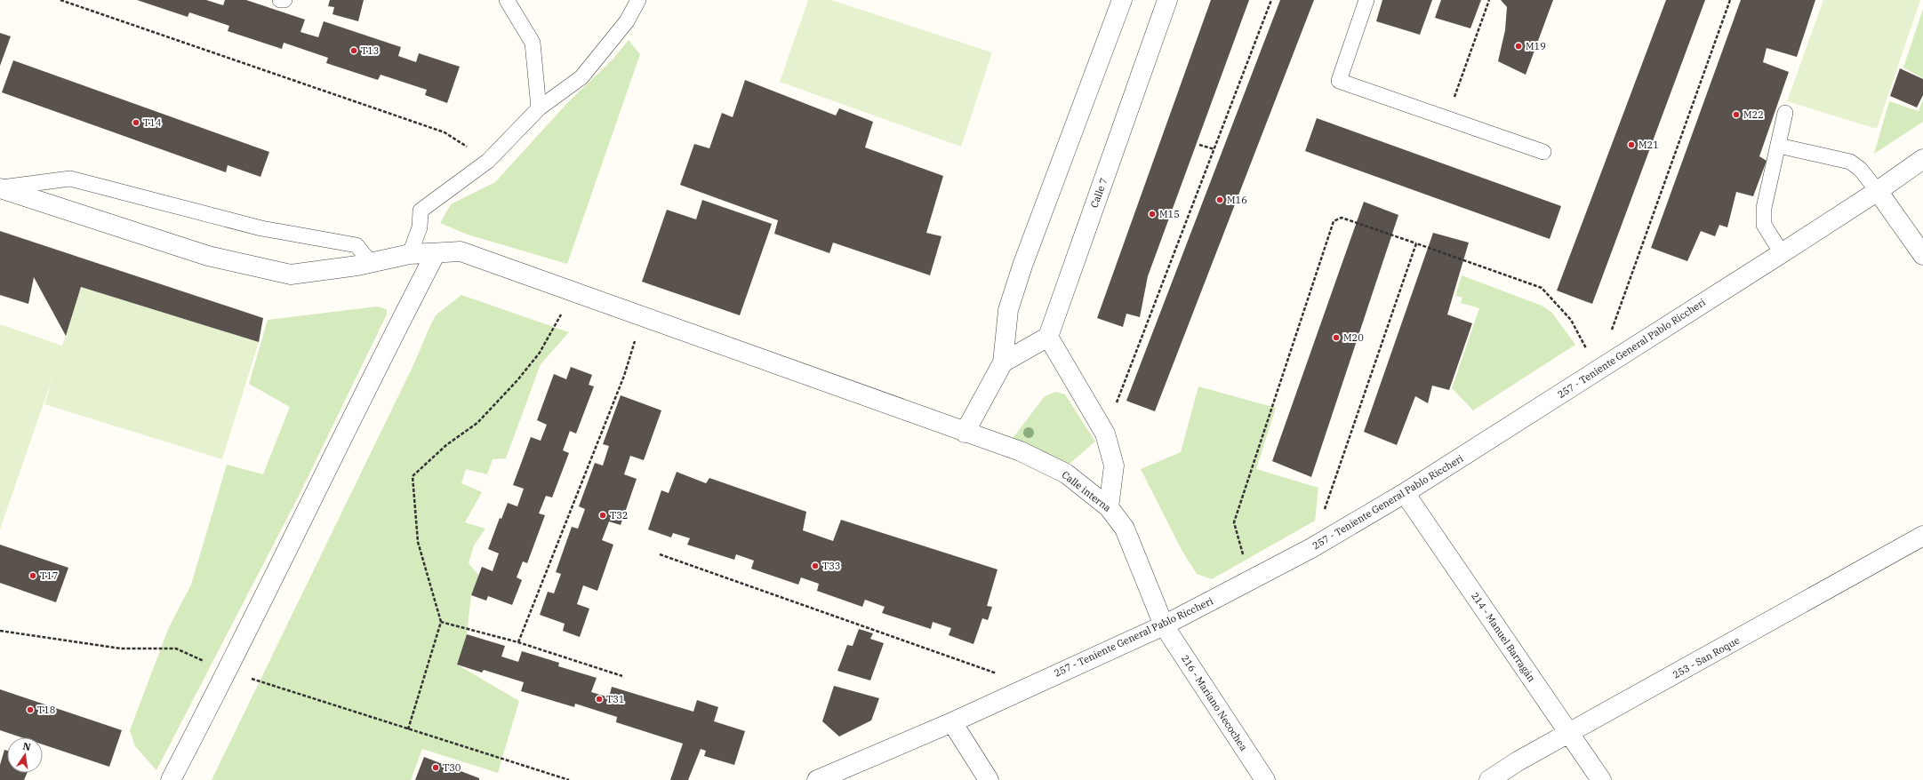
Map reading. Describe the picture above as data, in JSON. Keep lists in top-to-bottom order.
{
  "streets": {
    "street": [
      "Calle 7",
      "257 - Teniente General Pablo Riccheri",
      "Calle interna",
      "214 - Manuel Barragán",
      "253 - San Roque",
      "216 - Mariano Necochea"
    ]
  },
  "crossings": [
    ["257 - Teniente General Pablo Riccheri", "Calle interna"],
    ["257 - Teniente General Pablo Riccheri", "214 - Manuel Barragán"],
    ["257 - Teniente General Pablo Riccheri", "216 - Mariano Necochea"],
    ["Calle interna", "216 - Mariano Necochea"],
    ["214 - Manuel Barragán", "253 - San Roque"]
  ],
  "places": [
    "M19",
    "T13",
    "M22",
    "T14",
    "M21",
    "M16",
    "M15",
    "M20",
    "T32",
    "T33",
    "T17",
    "T31",
    "T18",
    "T30"
  ],
  "north": "top"
}
